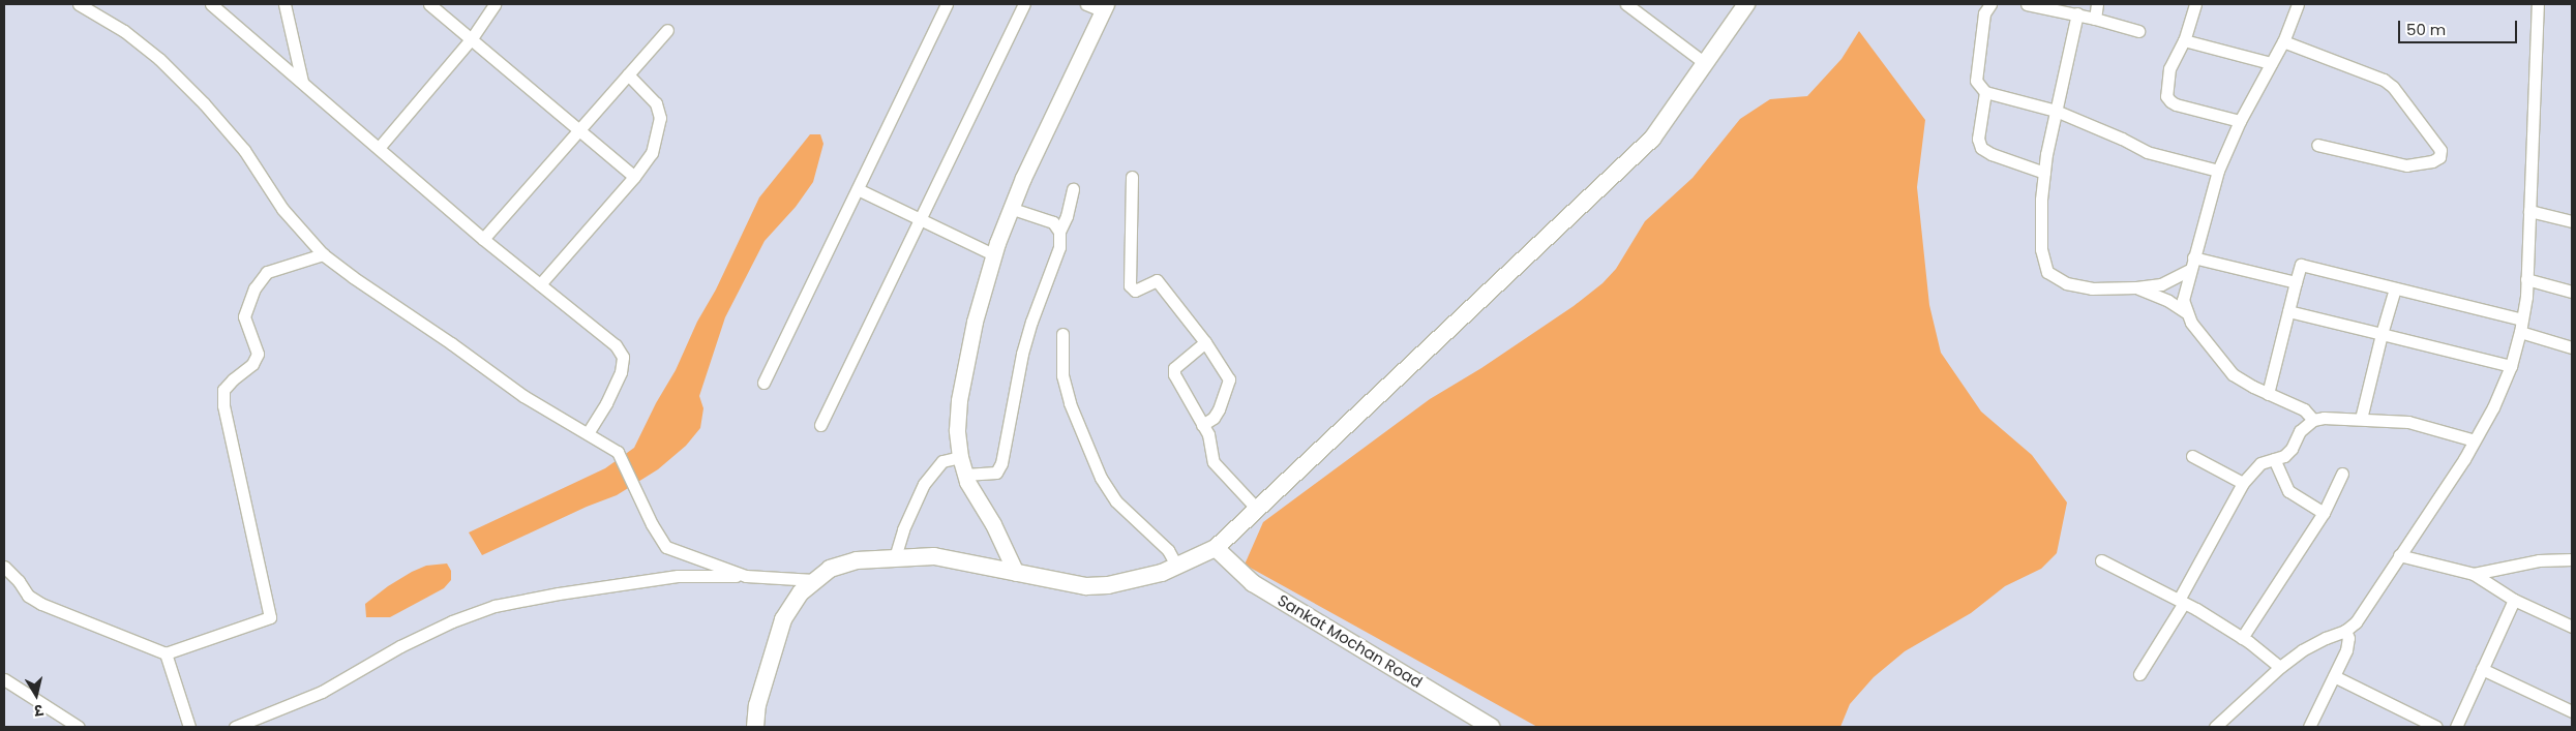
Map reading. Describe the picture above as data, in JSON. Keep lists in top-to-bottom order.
{
  "streets": {
    "main road": ["Sankat Mochan Road"]
  },
  "scale_bar": "50 m",
  "north": "bottom"
}
